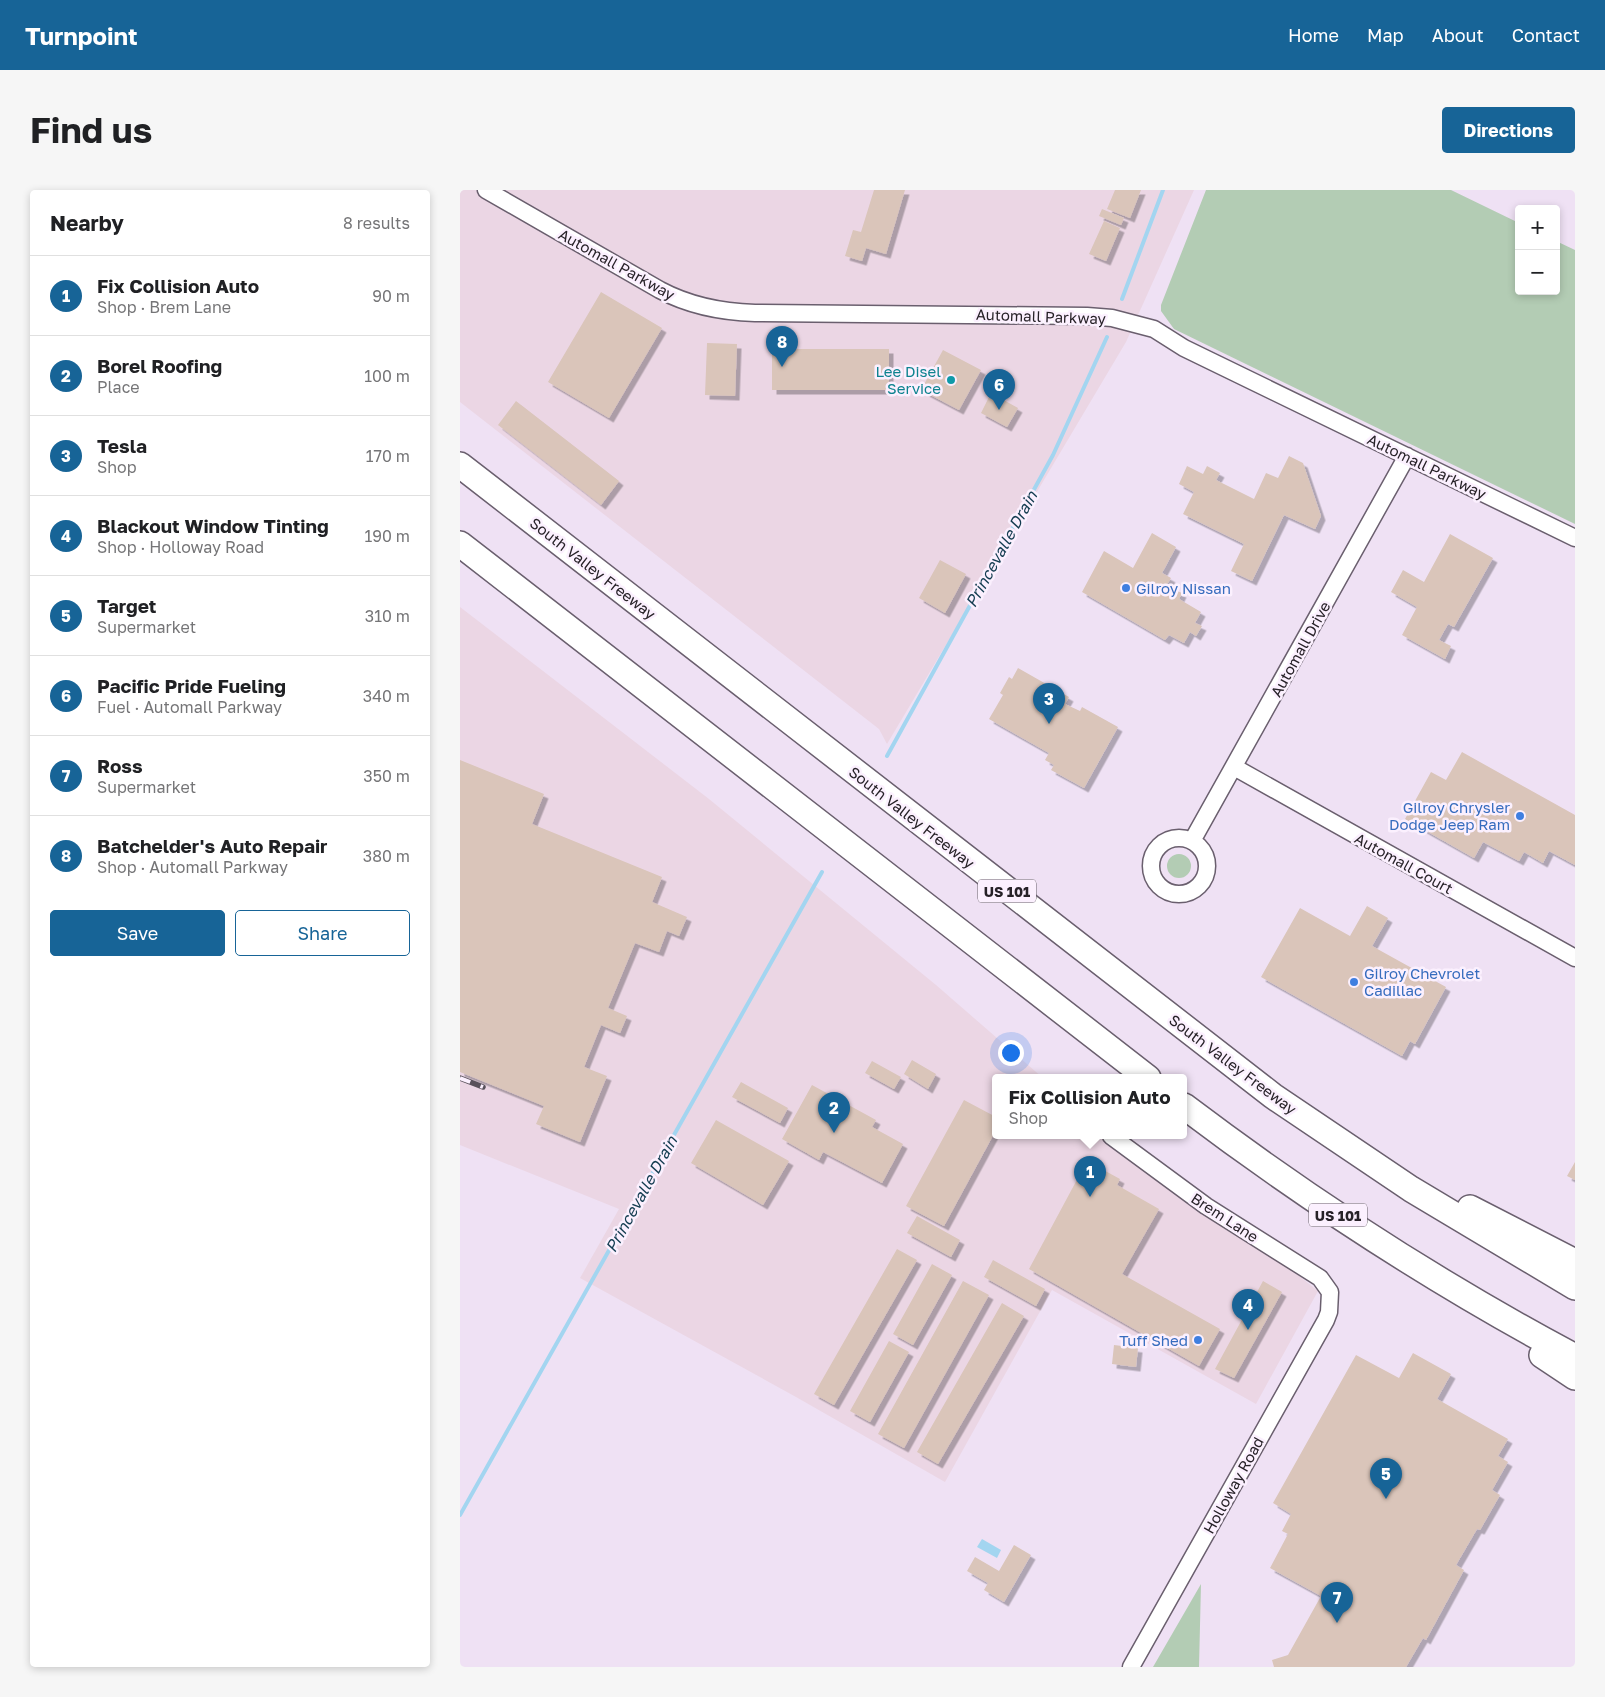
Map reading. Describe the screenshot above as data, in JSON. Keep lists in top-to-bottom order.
{
  "streets": {
    "highway": ["South Valley Freeway", "US 101"],
    "street": [
      "Automall Parkway",
      "Automall Drive",
      "Automall Court",
      "Brem Lane",
      "Holloway Road"
    ]
  },
  "crossings": [
    ["Automall Parkway", "Automall Drive"],
    ["Automall Drive", "Automall Court"],
    ["Brem Lane", "Holloway Road"]
  ],
  "water": ["Princevalle Drain"],
  "places": [
    "Lee Disel Service",
    "Gilroy Nissan",
    "Gilroy Chrysler Dodge Jeep Ram",
    "Gilroy Chevrolet Cadillac",
    "Tuff Shed"
  ],
  "page": {
    "header": "Turnpoint",
    "nav": [
      "Home",
      "Map",
      "About",
      "Contact"
    ],
    "buttons": [
      "Directions",
      ["Save", "Share"]
    ],
    "title": "Find us",
    "heading": ["Nearby", "8 results"],
    "map_buttons": ["+", "−"],
    "list": [
      {
        "mark": "1",
        "name": "Fix Collision Auto",
        "note": "Shop · Brem Lane",
        "value": "90 m"
      },
      {
        "mark": "2",
        "name": "Borel Roofing",
        "note": "Place",
        "value": "100 m"
      },
      {
        "mark": "3",
        "name": "Tesla",
        "note": "Shop",
        "value": "170 m"
      },
      {
        "mark": "4",
        "name": "Blackout Window Tinting",
        "note": "Shop · Holloway Road",
        "value": "190 m"
      },
      {
        "mark": "5",
        "name": "Target",
        "note": "Supermarket",
        "value": "310 m"
      },
      {
        "mark": "6",
        "name": "Pacific Pride Fueling",
        "note": "Fuel · Automall Parkway",
        "value": "340 m"
      },
      {
        "mark": "7",
        "name": "Ross",
        "note": "Supermarket",
        "value": "350 m"
      },
      {
        "mark": "8",
        "name": "Batchelder's Auto Repair",
        "note": "Shop · Automall Parkway",
        "value": "380 m"
      }
    ],
    "pins": [
      "8",
      "6",
      "3",
      "2",
      "1",
      "4",
      "5",
      "7"
    ],
    "popup": ["Fix Collision Auto", "Shop"]
  }
}
